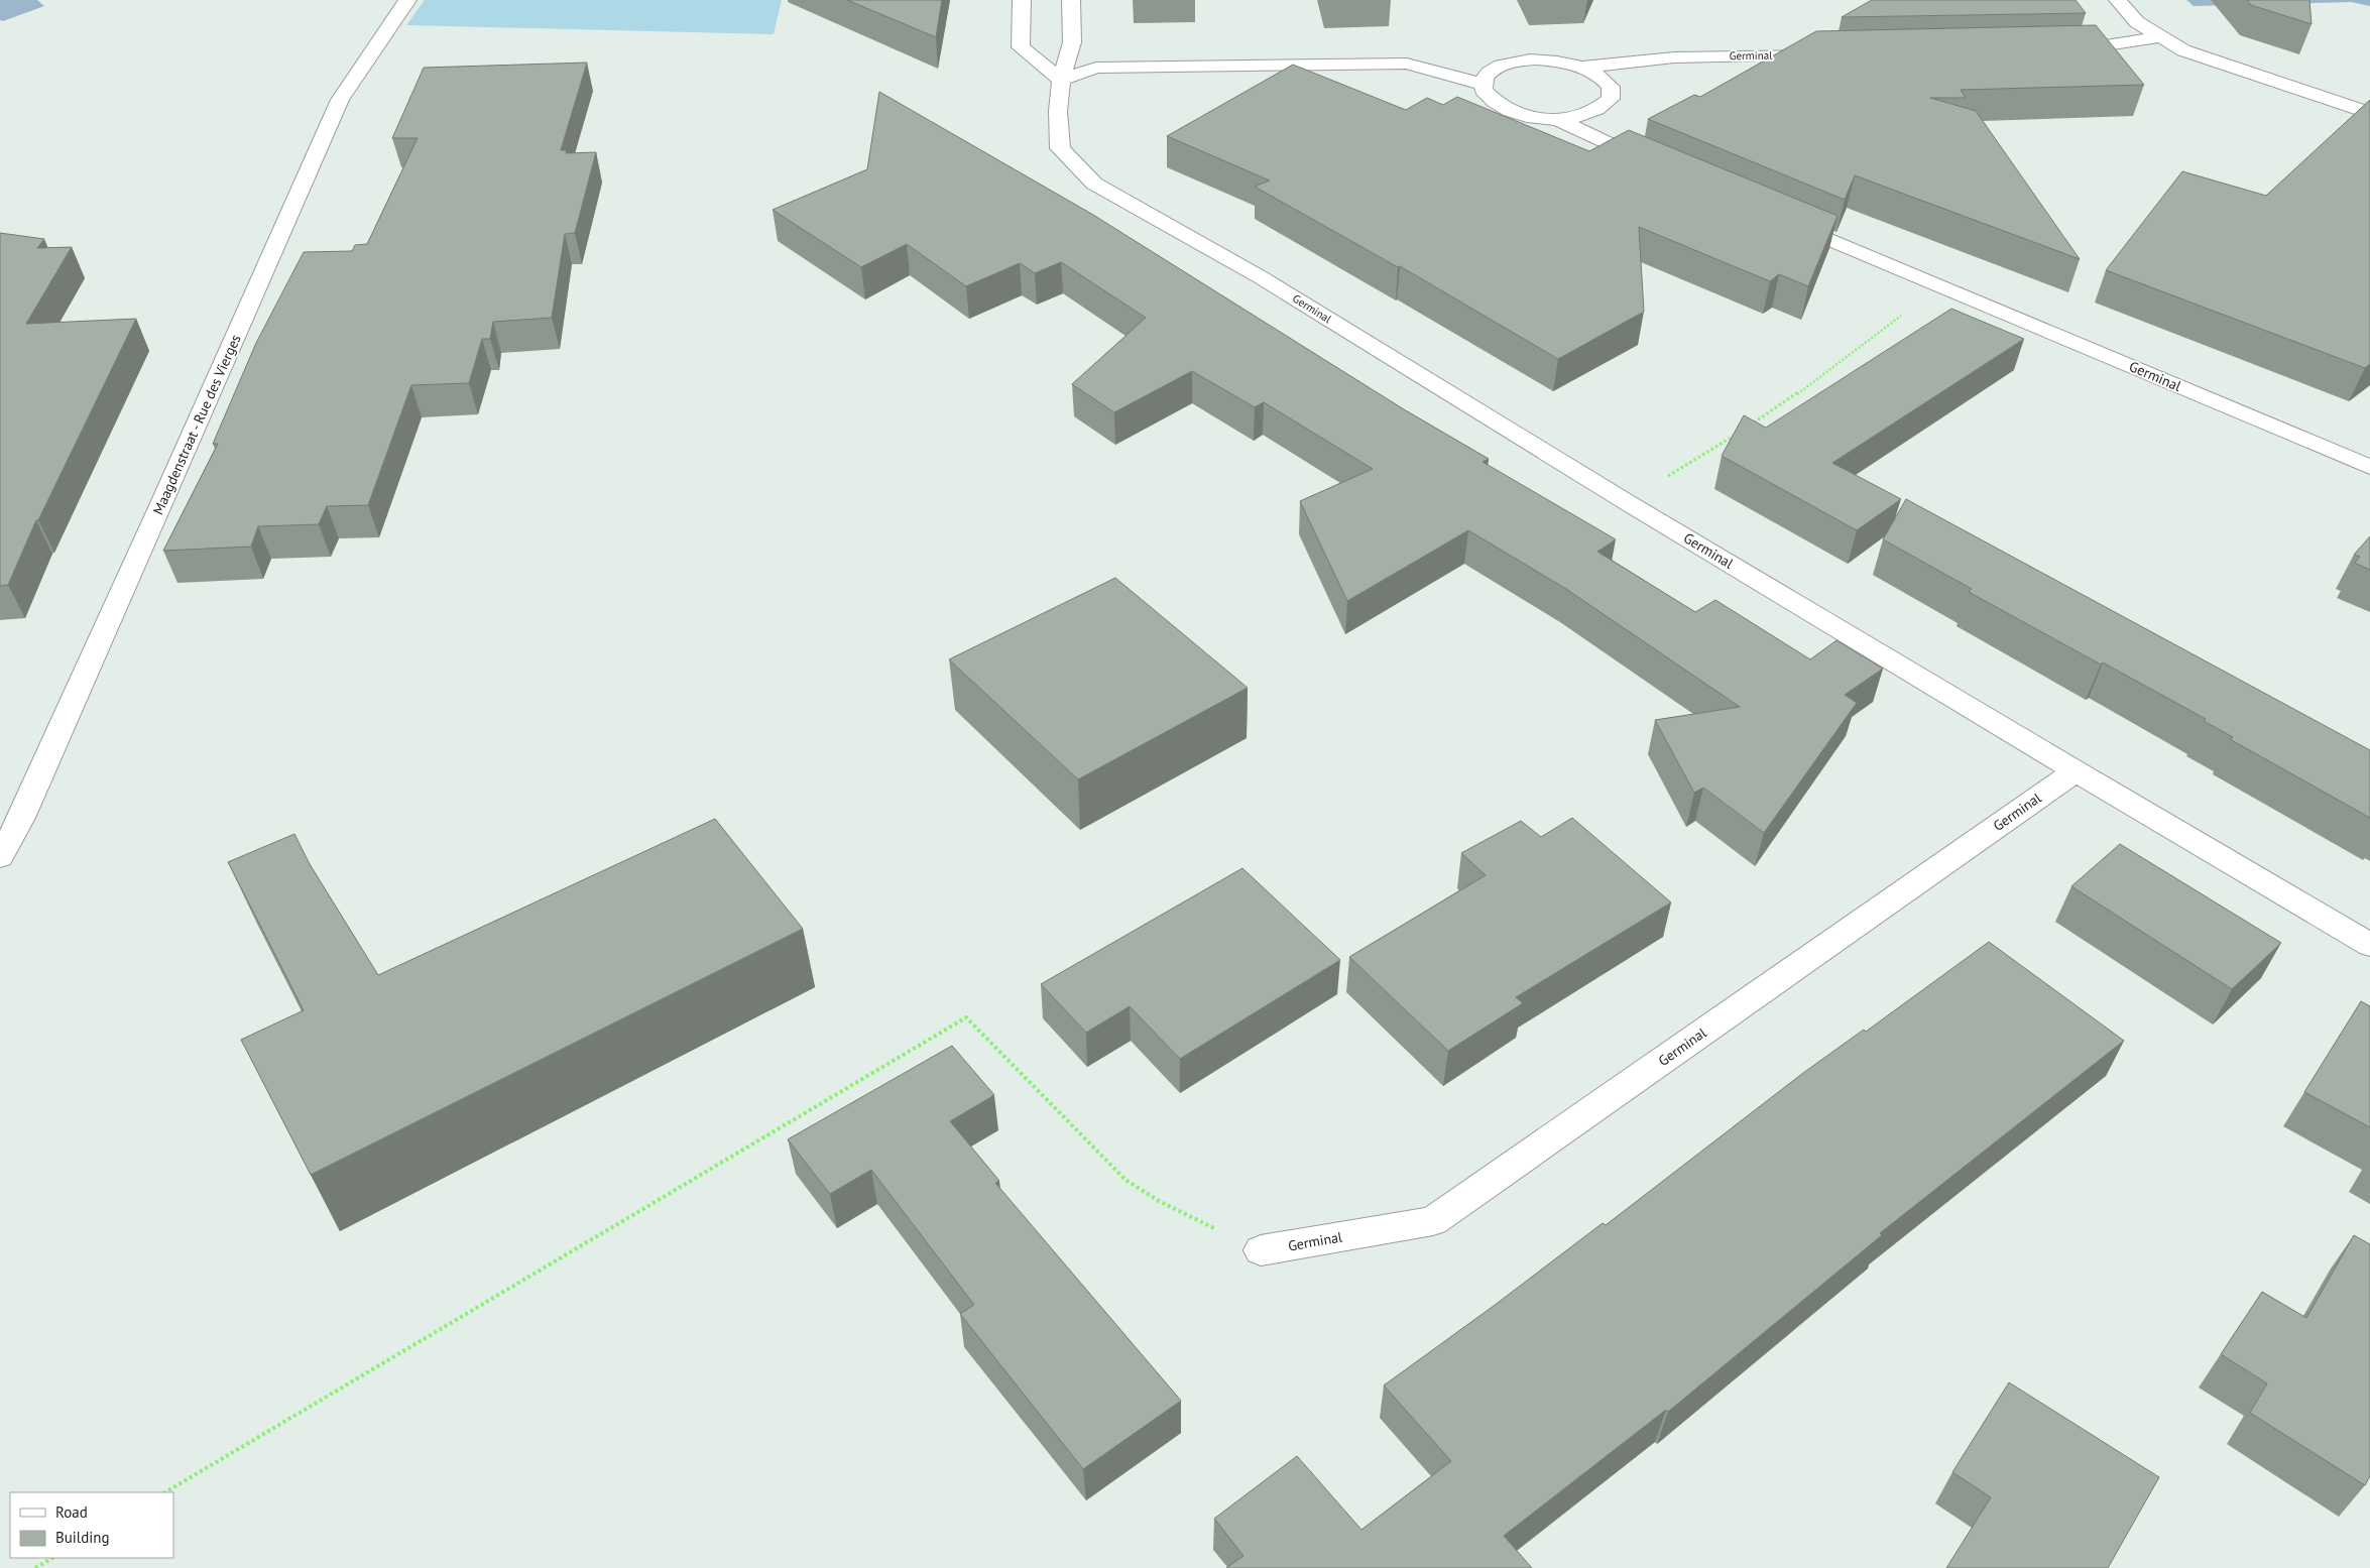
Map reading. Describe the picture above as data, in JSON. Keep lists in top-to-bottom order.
{
  "streets": {
    "street": ["Germinal", "Maagdenstraat - Rue des Vierges"]
  },
  "legend": ["Road", "Building"]
}
